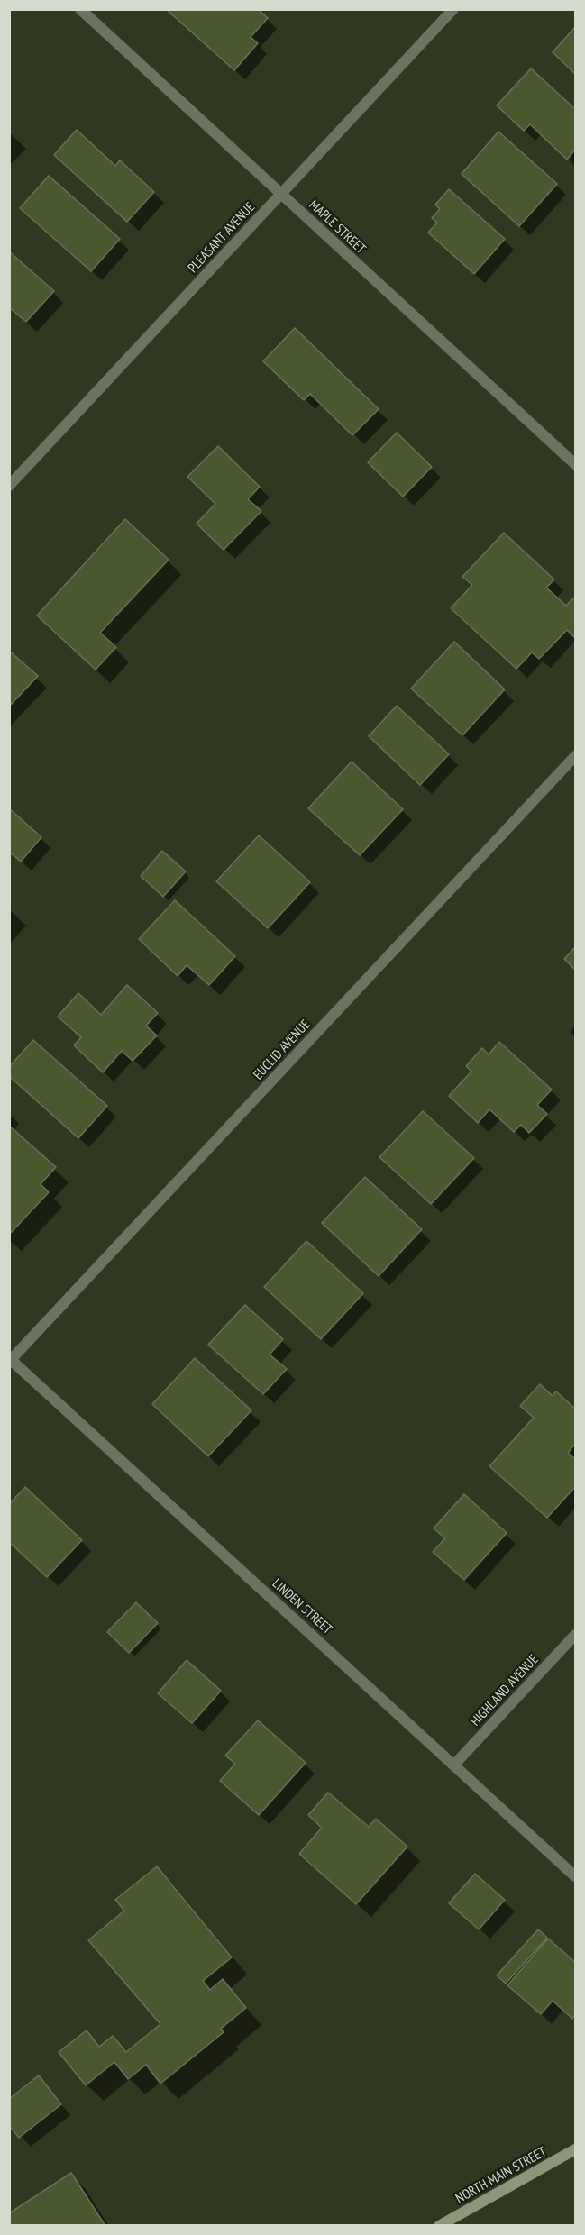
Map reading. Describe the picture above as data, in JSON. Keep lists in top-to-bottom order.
{
  "streets": {
    "street": [
      "MAPLE STREET",
      "PLEASANT AVENUE",
      "EUCLID AVENUE",
      "LINDEN STREET",
      "HIGHLAND AVENUE",
      "NORTH MAIN STREET"
    ]
  },
  "crossings": [
    ["MAPLE STREET", "PLEASANT AVENUE"],
    ["EUCLID AVENUE", "LINDEN STREET"],
    ["LINDEN STREET", "HIGHLAND AVENUE"]
  ]
}
